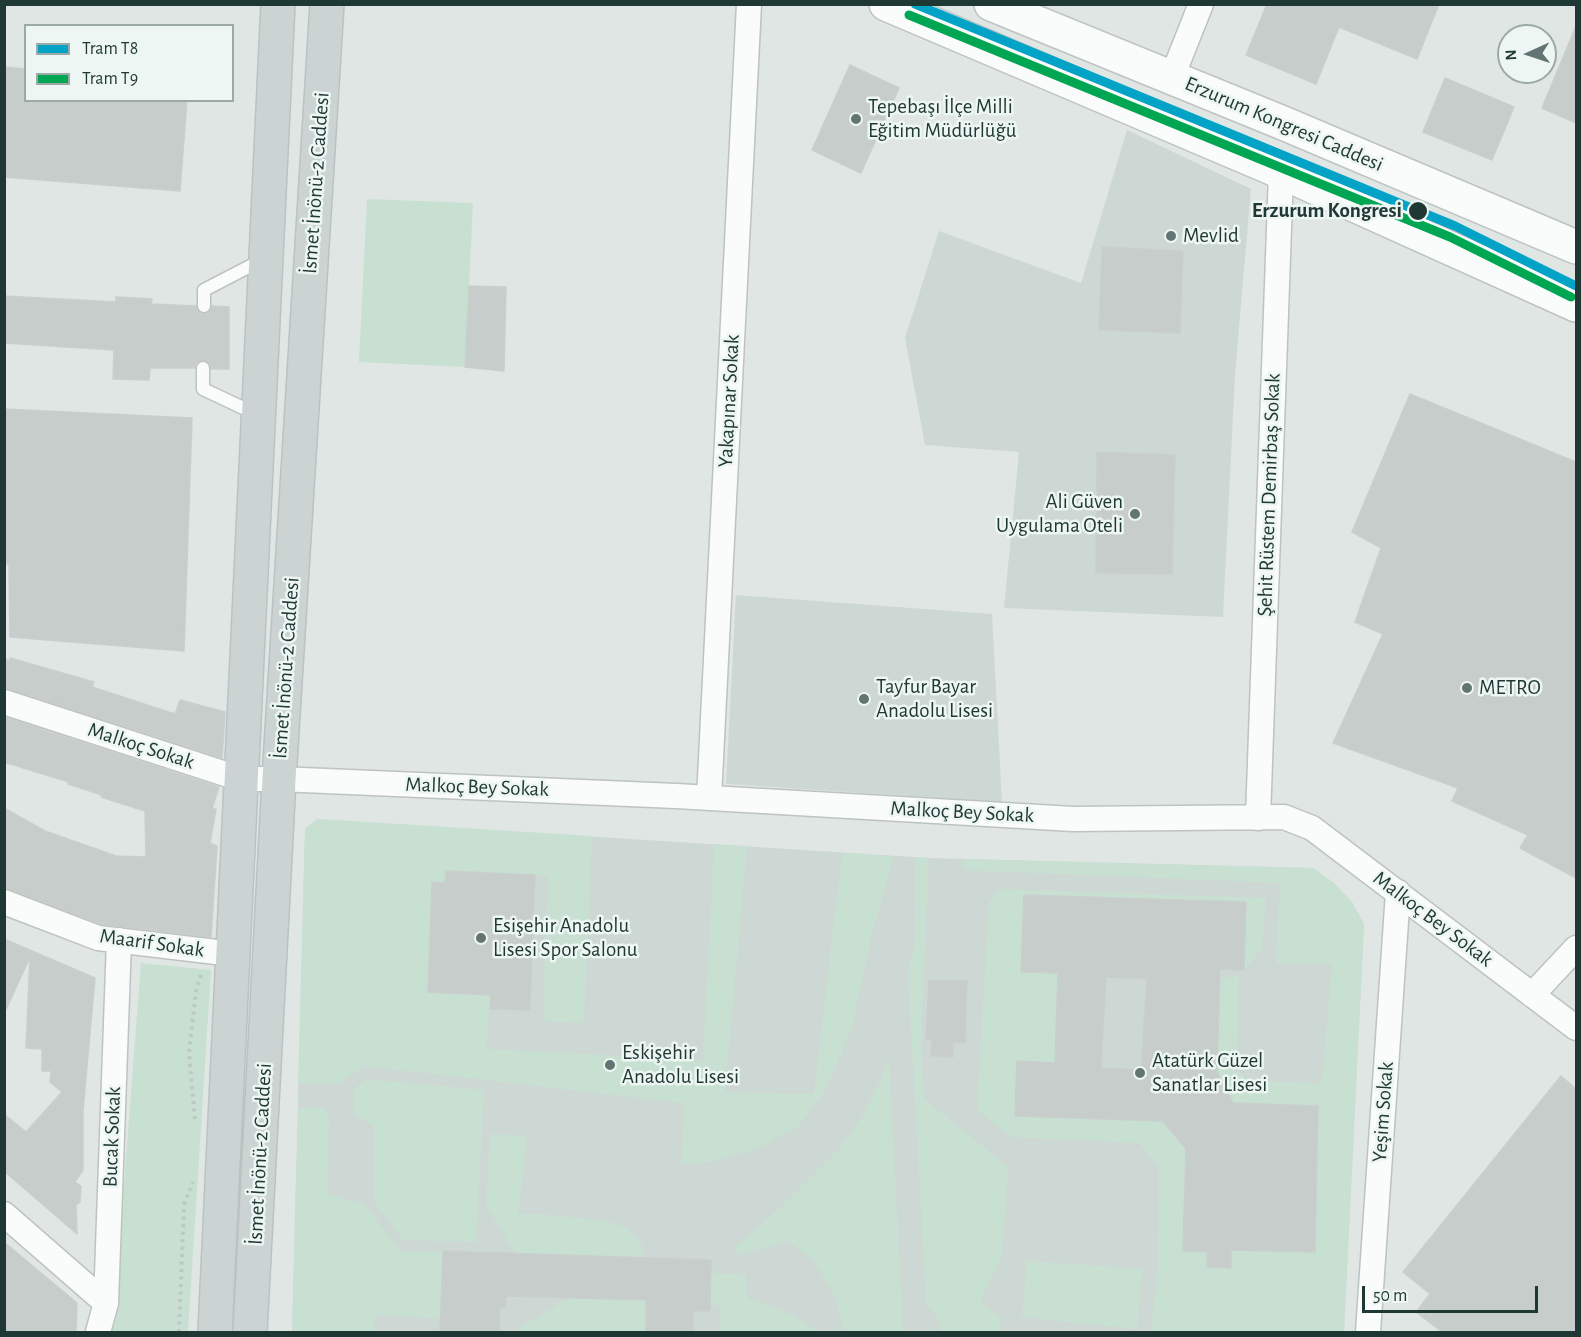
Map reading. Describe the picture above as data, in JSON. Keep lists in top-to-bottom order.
{
  "streets": {
    "main road": ["Erzurum Kongresi Caddesi", "İsmet İnönü-2 Caddesi"],
    "street": [
      "Yakapınar Sokak",
      "Şehit Rüstem Demirbaş Sokak",
      "Malkoç Sokak",
      "Malkoç Bey Sokak",
      "Maarif Sokak",
      "Yeşim Sokak",
      "Bucak Sokak"
    ]
  },
  "crossings": [
    ["İsmet İnönü-2 Caddesi", "Malkoç Sokak"],
    ["İsmet İnönü-2 Caddesi", "Malkoç Bey Sokak"],
    ["İsmet İnönü-2 Caddesi", "Maarif Sokak"],
    ["Yakapınar Sokak", "Malkoç Bey Sokak"],
    ["Şehit Rüstem Demirbaş Sokak", "Malkoç Bey Sokak"],
    ["Malkoç Sokak", "Malkoç Bey Sokak"],
    ["Malkoç Bey Sokak", "Yeşim Sokak"],
    ["Maarif Sokak", "Bucak Sokak"]
  ],
  "places": [
    "Tepebaşı İlçe Milli Eğitim Müdürlüğü",
    "Erzurum Kongresi",
    "Mevlid",
    "Ali Güven Uygulama Oteli",
    "METRO",
    "Tayfur Bayar Anadolu Lisesi",
    "Esişehir Anadolu Lisesi Spor Salonu",
    "Eskişehir Anadolu Lisesi",
    "Atatürk Güzel Sanatlar Lisesi"
  ],
  "lines": ["tram line T8", "tram line T9"],
  "legend": ["Tram T8", "Tram T9"],
  "scale_bar": "50 m",
  "north": "left"
}
